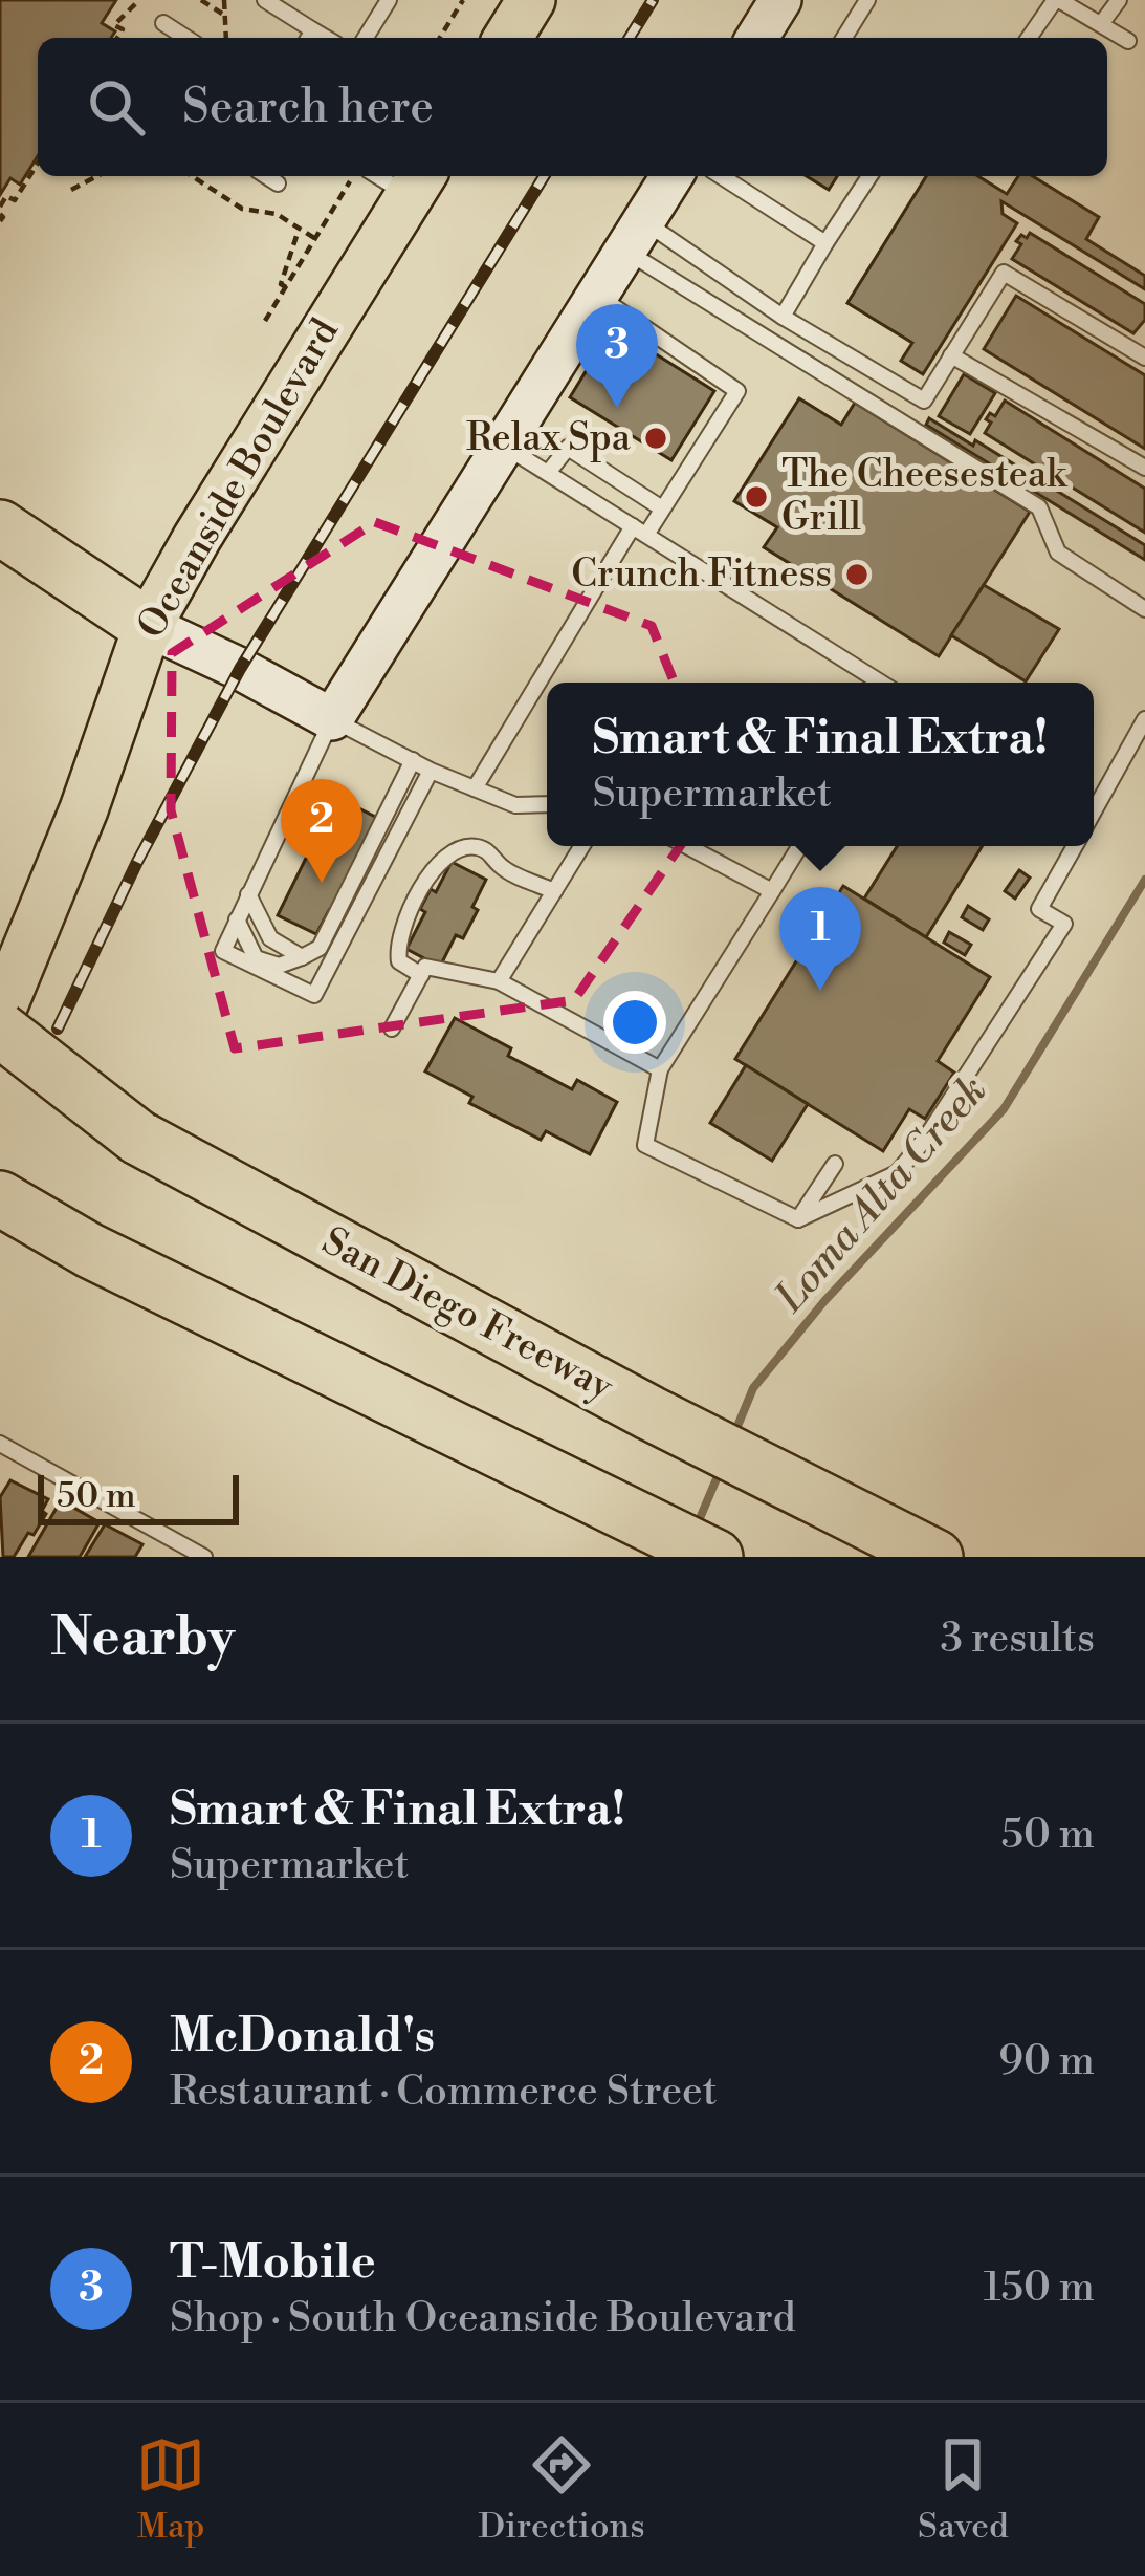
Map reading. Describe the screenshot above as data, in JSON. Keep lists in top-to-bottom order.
{
  "streets": {
    "highway": ["San Diego Freeway"],
    "main road": ["Oceanside Boulevard"]
  },
  "water": ["Loma Alta Creek"],
  "places": ["Relax Spa", "The Cheesesteak Grill", "Crunch Fitness"],
  "scale_bar": "50 m",
  "page": {
    "search": "Search here",
    "pins": ["3", "2", "1"],
    "popup": ["Smart & Final Extra!", "Supermarket"],
    "scale": "50 m",
    "heading": ["Nearby", "3 results"],
    "list": [
      {
        "mark": "1",
        "name": "Smart & Final Extra!",
        "note": "Supermarket",
        "value": "50 m"
      },
      {
        "mark": "2",
        "name": "McDonald's",
        "note": "Restaurant · Commerce Street",
        "value": "90 m"
      },
      {
        "mark": "3",
        "name": "T-Mobile",
        "note": "Shop · South Oceanside Boulevard",
        "value": "150 m"
      }
    ],
    "nav": ["Map", "Directions", "Saved"]
  }
}
